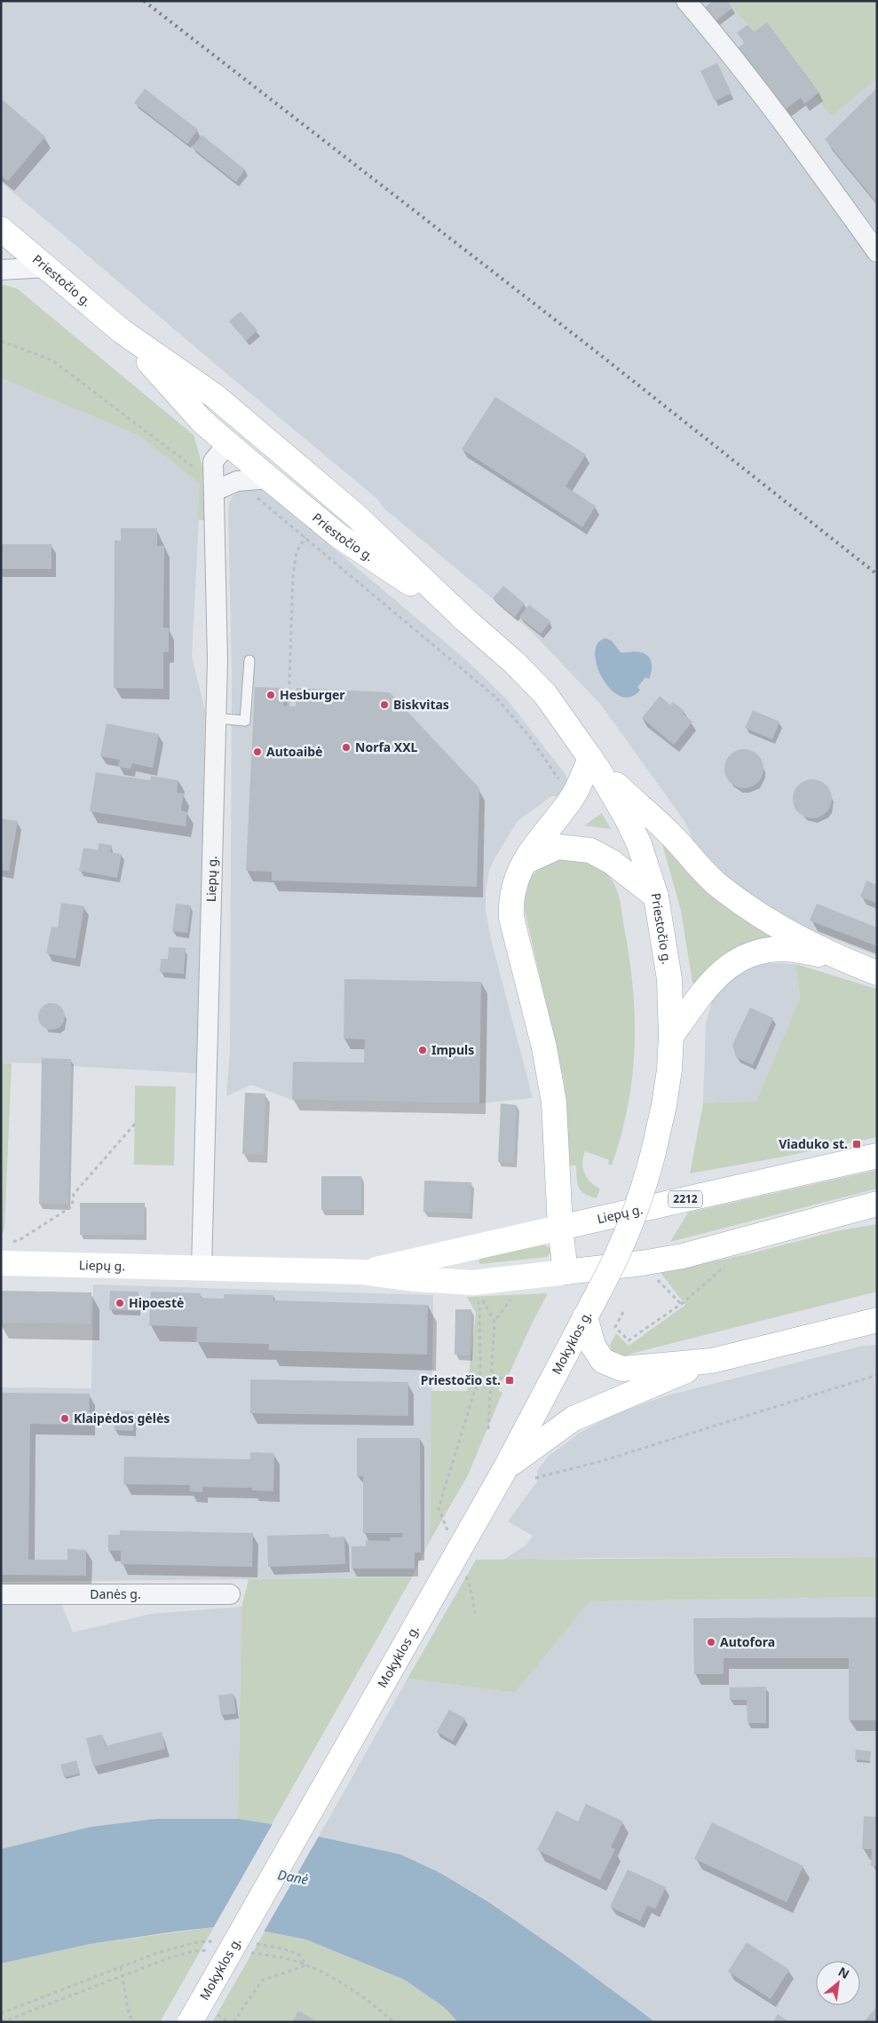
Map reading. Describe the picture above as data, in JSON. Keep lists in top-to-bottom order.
{
  "streets": {
    "main road": [
      "Priestočio g.",
      "Liepų g.",
      "2212",
      "Mokyklos g."
    ],
    "street": ["Danės g."]
  },
  "crossings": [
    ["Priestočio g.", "Liepų g."],
    ["Priestočio g.", "Mokyklos g."]
  ],
  "water": ["Danė"],
  "places": {
    "other": [
      "Hesburger",
      "Biskvitas",
      "Norfa XXL",
      "Autoaibė",
      "Impuls",
      "Hipoestė",
      "Klaipėdos gėlės",
      "Autofora"
    ],
    "transit": ["Viaduko st.", "Priestočio st."]
  },
  "north": "top right"
}
